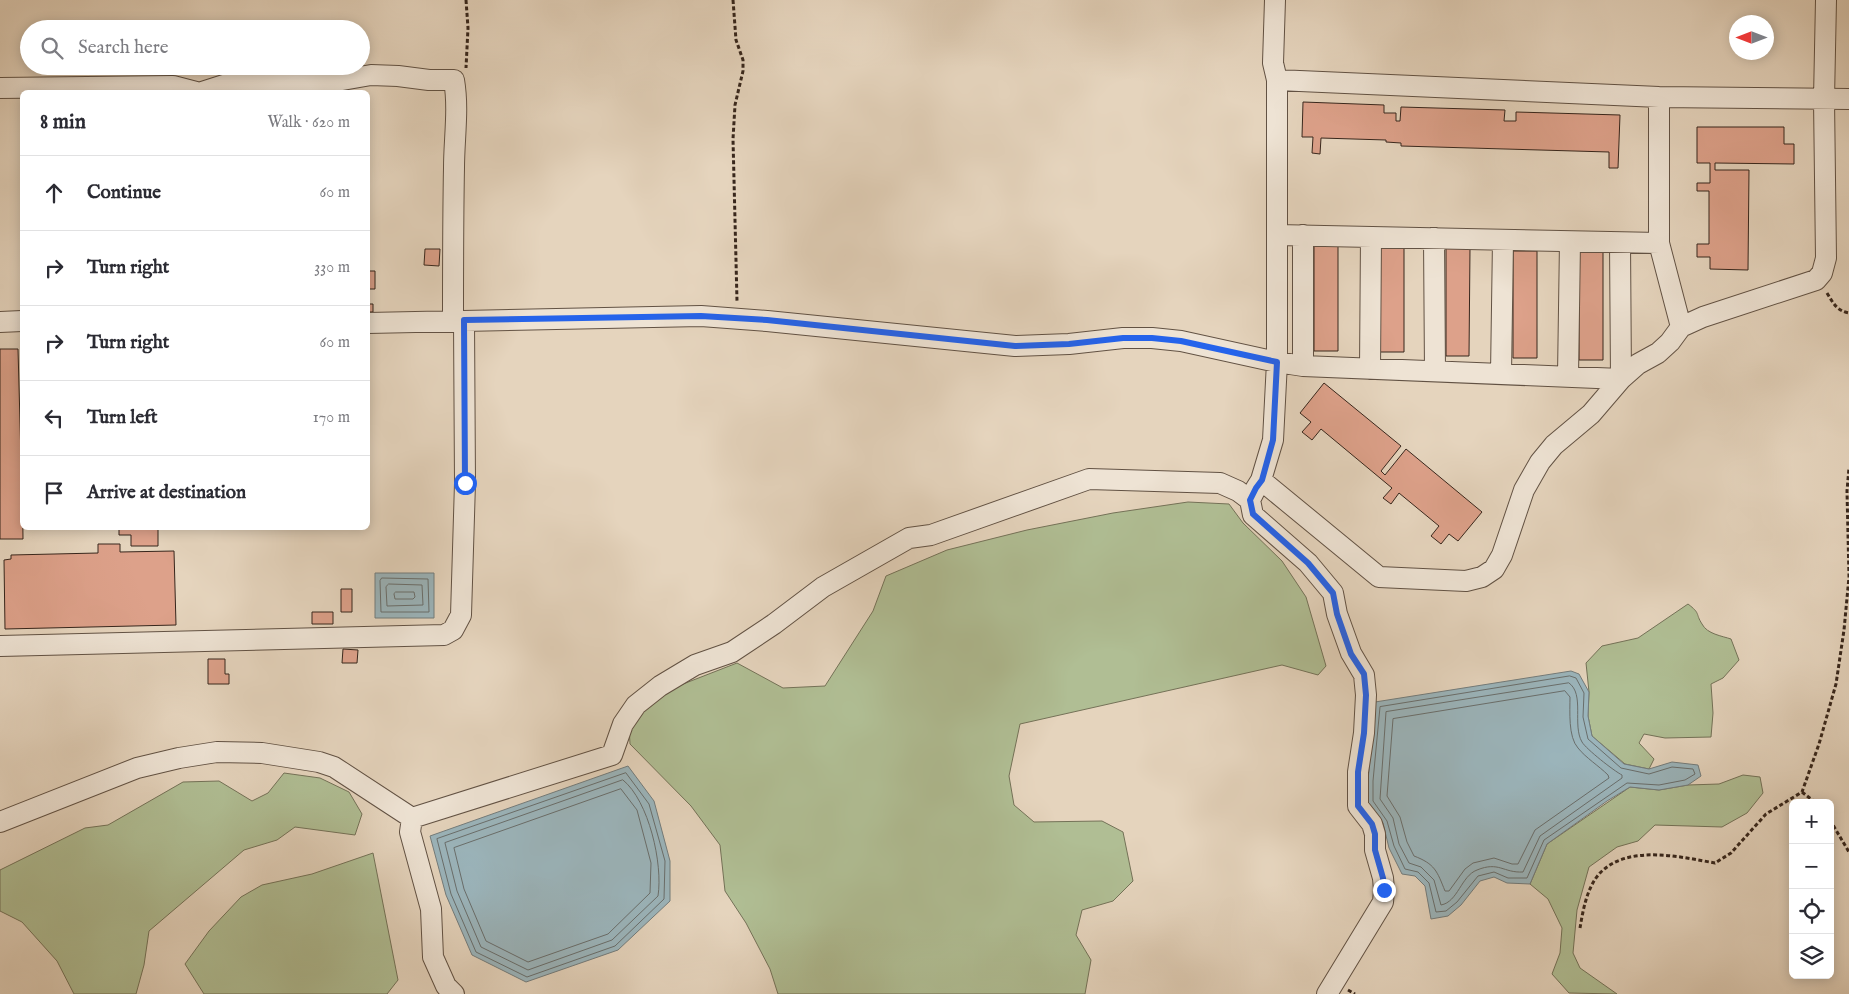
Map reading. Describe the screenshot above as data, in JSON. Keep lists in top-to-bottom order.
{
  "north": "left",
  "page": {
    "search": "Search here",
    "heading": ["8 min", "Walk · 620 m"],
    "list": [
      ["Continue", "60 m"],
      ["Turn right", "330 m"],
      ["Turn right", "60 m"],
      ["Turn left", "170 m"],
      "Arrive at destination"
    ],
    "map_buttons": ["+", "−"]
  }
}
